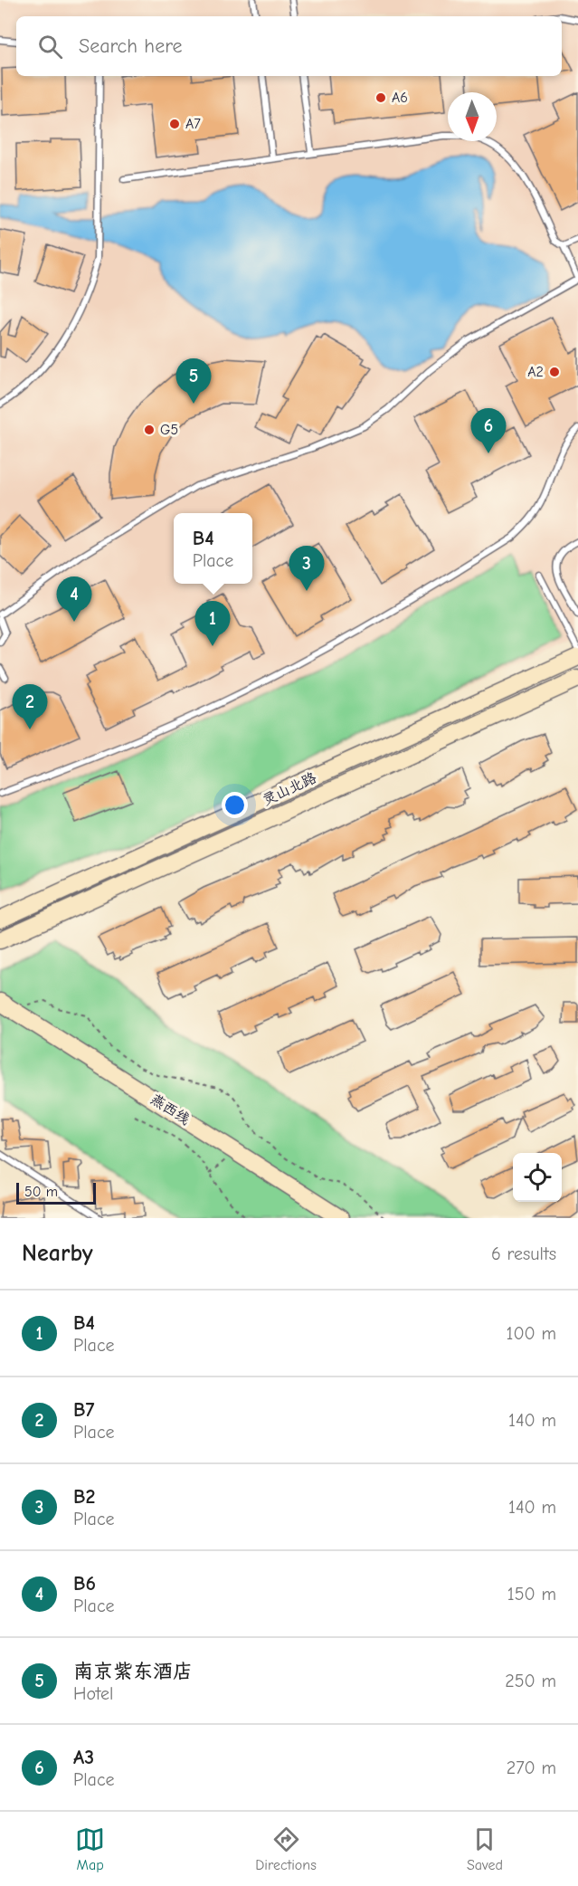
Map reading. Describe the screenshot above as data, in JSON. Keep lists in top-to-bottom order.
{
  "streets": {
    "street": ["灵山北路", "燕西线"]
  },
  "places": [
    "A6",
    "A7",
    "A2",
    "G5"
  ],
  "scale_bar": "50 m",
  "north": "bottom",
  "page": {
    "search": "Search here",
    "pins": [
      "5",
      "6",
      "3",
      "4",
      "1",
      "2"
    ],
    "popup": ["B4", "Place"],
    "scale": "50 m",
    "heading": ["Nearby", "6 results"],
    "list": [
      {
        "mark": "1",
        "name": "B4",
        "note": "Place",
        "value": "100 m"
      },
      {
        "mark": "2",
        "name": "B7",
        "note": "Place",
        "value": "140 m"
      },
      {
        "mark": "3",
        "name": "B2",
        "note": "Place",
        "value": "140 m"
      },
      {
        "mark": "4",
        "name": "B6",
        "note": "Place",
        "value": "150 m"
      },
      {
        "mark": "5",
        "name": "南京紫东酒店",
        "note": "Hotel",
        "value": "250 m"
      },
      {
        "mark": "6",
        "name": "A3",
        "note": "Place",
        "value": "270 m"
      }
    ],
    "nav": ["Map", "Directions", "Saved"]
  }
}
